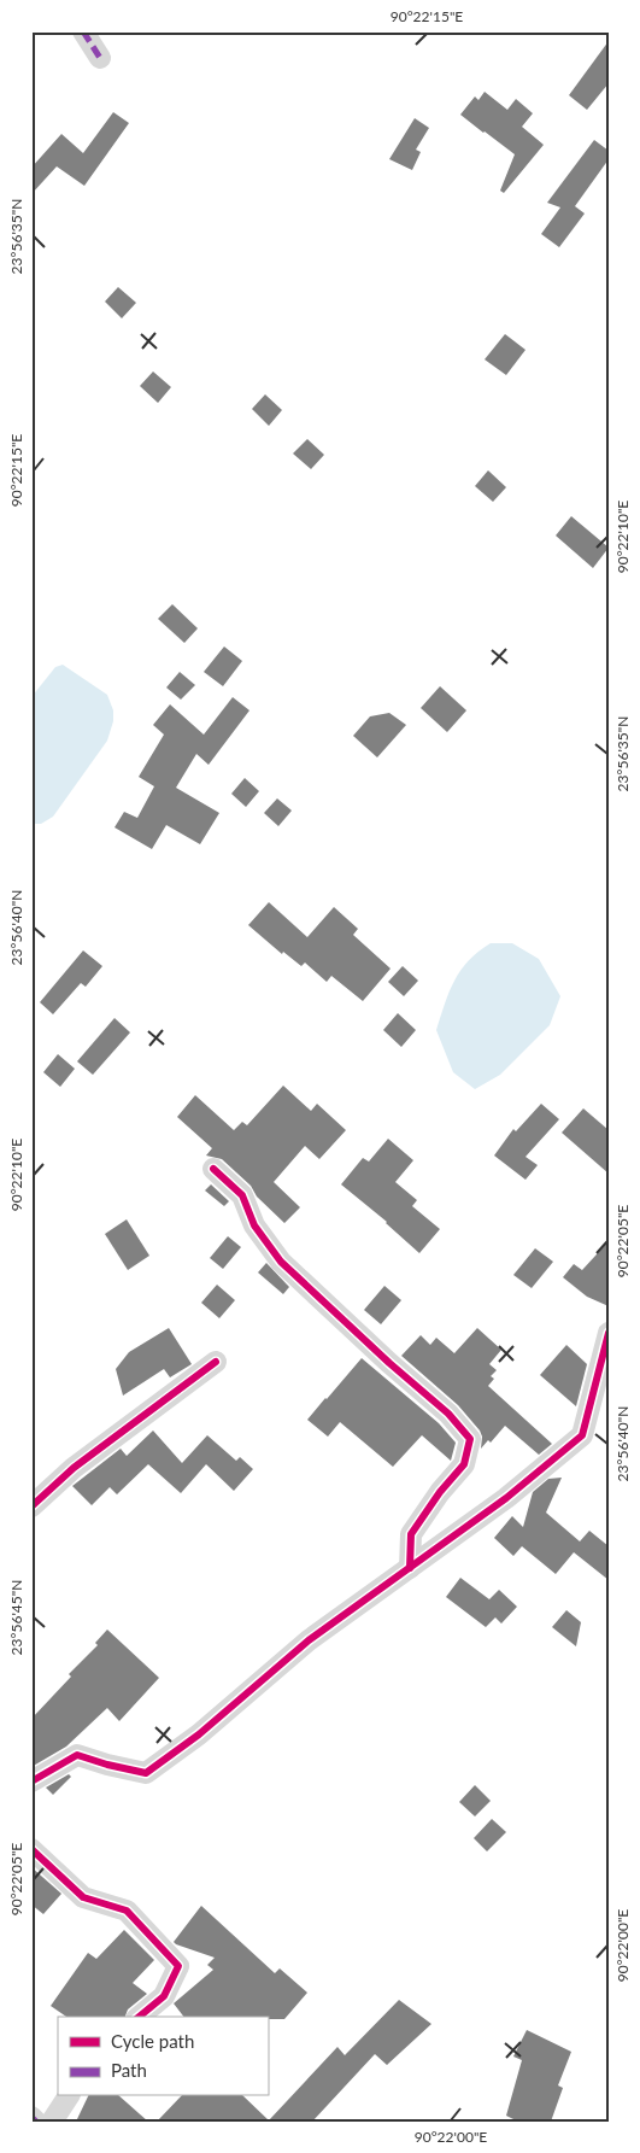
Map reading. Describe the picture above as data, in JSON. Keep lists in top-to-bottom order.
{
  "legend": ["Cycle path", "Path"],
  "coordinates": [
    "90°22'15\"E",
    "23°56'35\"N",
    "90°22'10\"E",
    "23°56'40\"N",
    "90°22'05\"E",
    "23°56'45\"N",
    "90°22'00\"E"
  ]
}
